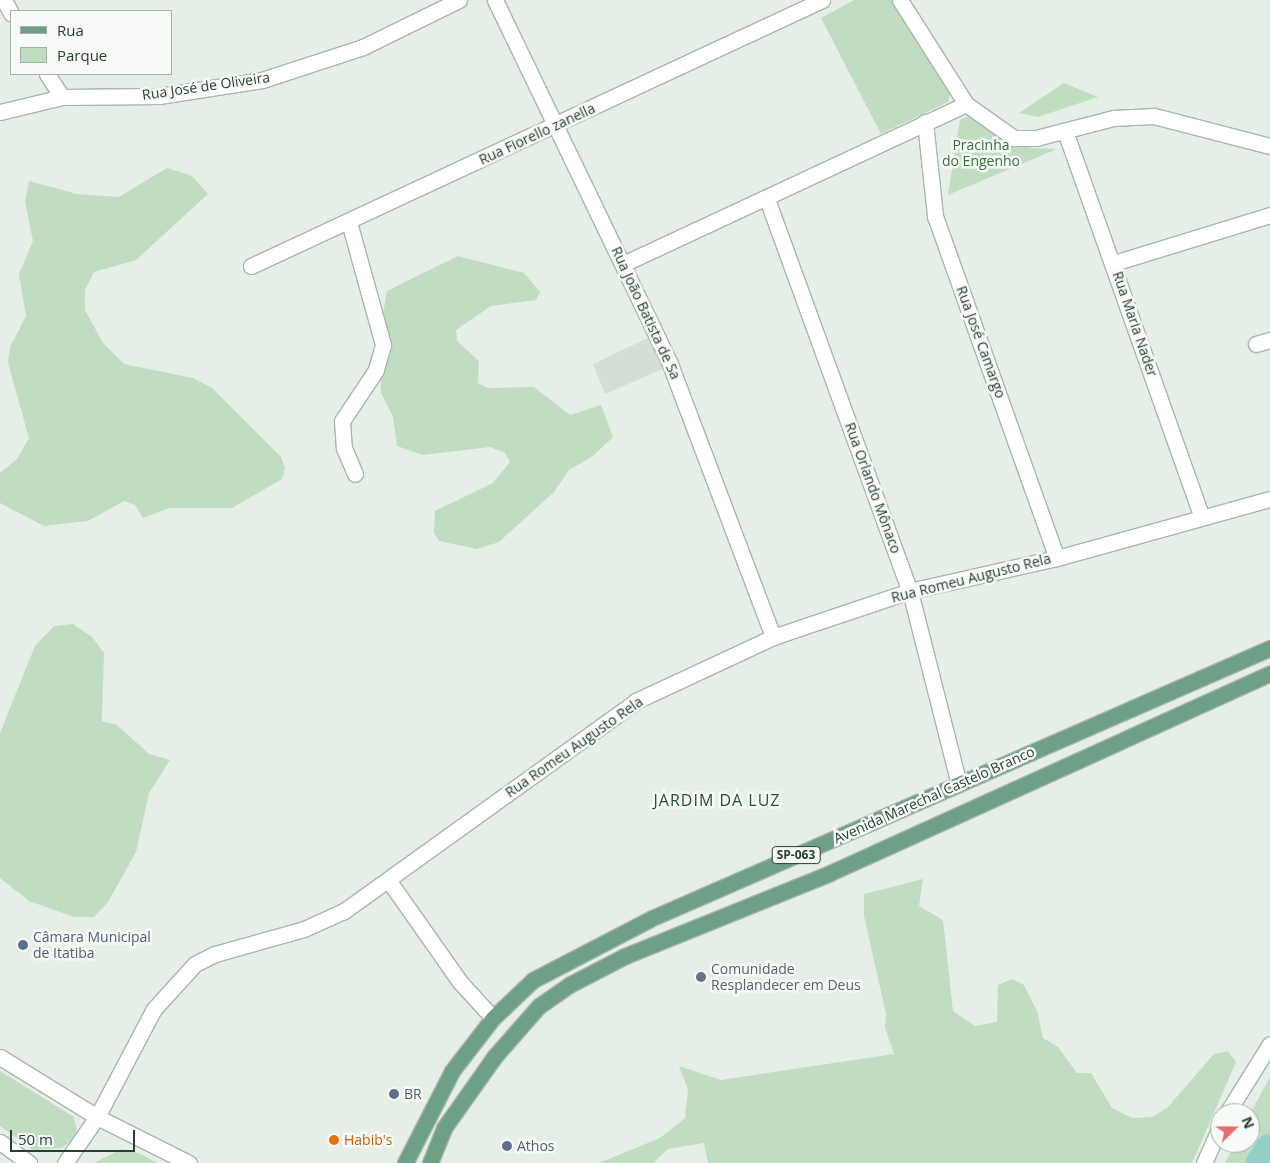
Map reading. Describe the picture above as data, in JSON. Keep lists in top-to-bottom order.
{
  "streets": {
    "main road": ["Avenida Marechal Castelo Branco", "SP-063"],
    "street": [
      "Rua José de Oliveira",
      "Rua Fiorello zanella",
      "Rua João Batista de Sa",
      "Rua Maria Nader",
      "Rua José Camargo",
      "Rua Orlando Mônaco",
      "Rua Romeu Augusto Rela"
    ]
  },
  "crossings": [
    ["Rua Fiorello zanella", "Rua João Batista de Sa"],
    ["Rua João Batista de Sa", "Rua Romeu Augusto Rela"],
    ["Rua Maria Nader", "Rua Romeu Augusto Rela"],
    ["Rua José Camargo", "Rua Romeu Augusto Rela"],
    ["Rua Orlando Mônaco", "Rua Romeu Augusto Rela"],
    ["Rua Orlando Mônaco", "Avenida Marechal Castelo Branco"]
  ],
  "districts": ["JARDIM DA LUZ"],
  "parks": ["Pracinha do Engenho"],
  "places": [
    "Câmara Municipal de Itatiba",
    "Comunidade Resplandecer em Deus",
    "BR",
    "Habib's",
    "Athos"
  ],
  "legend": ["Rua", "Parque"],
  "scale_bar": "50 m",
  "north": "right"
}
